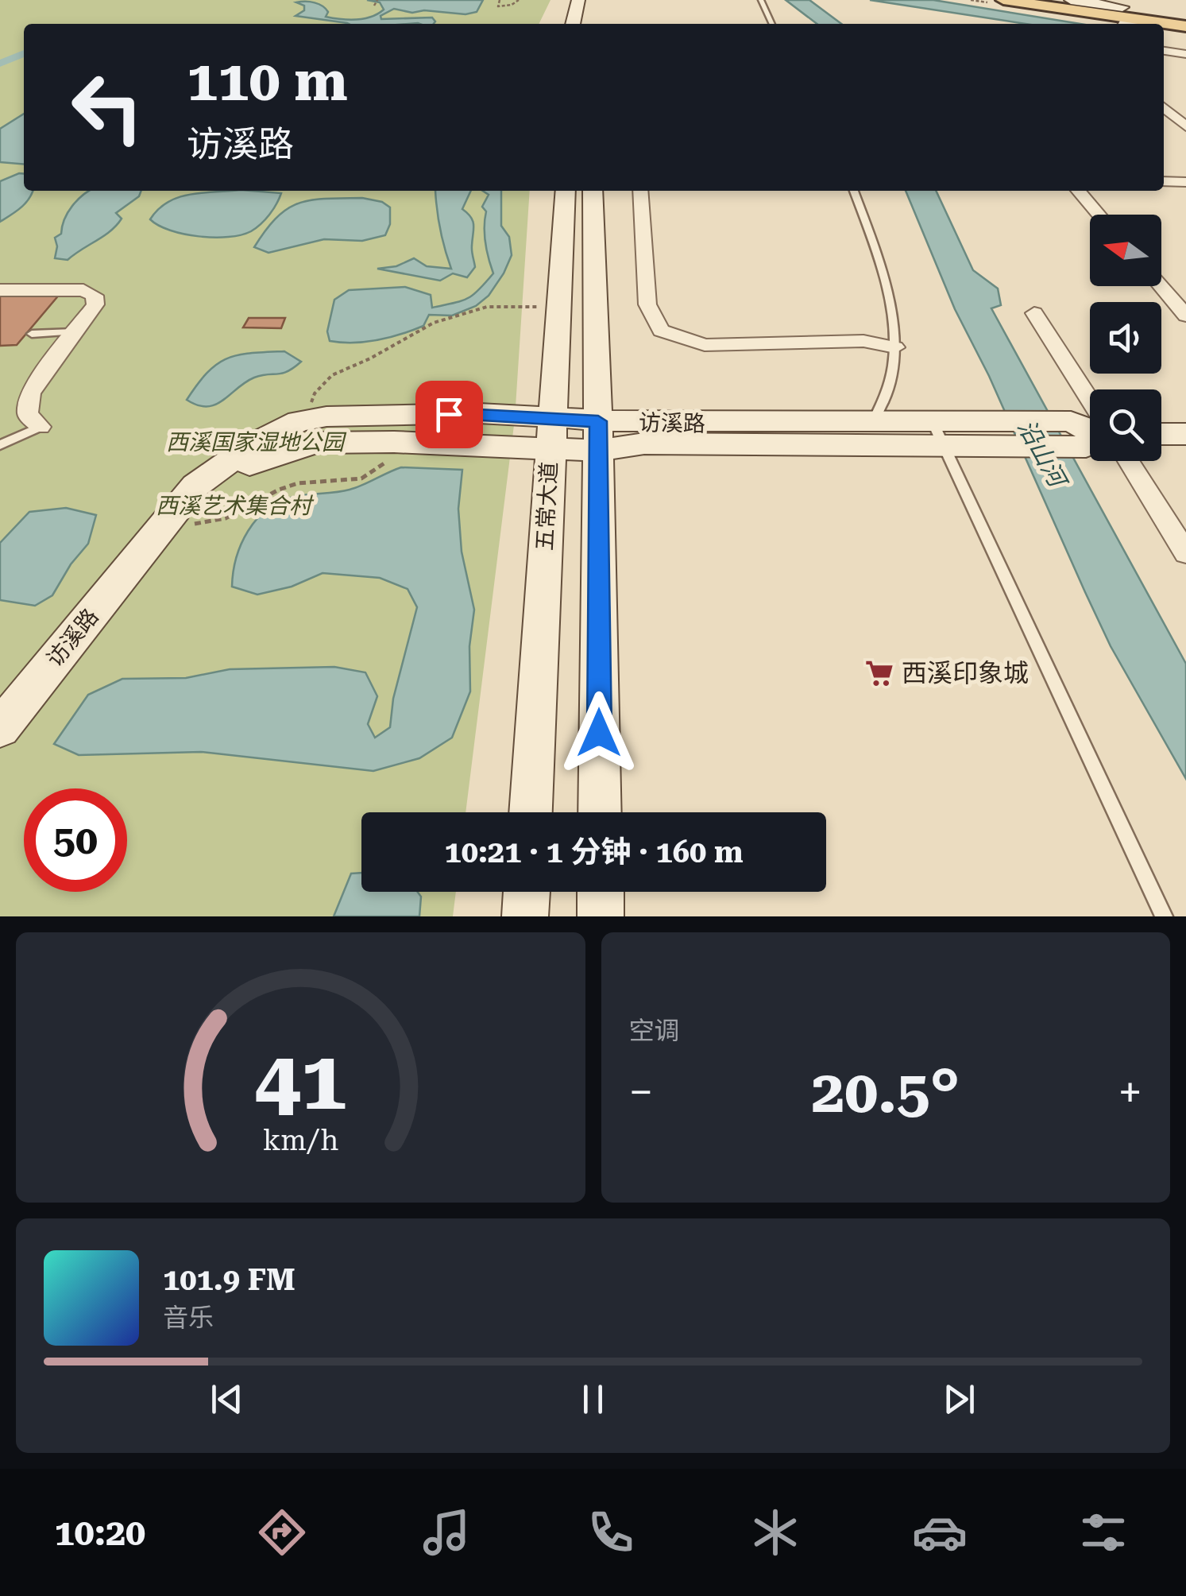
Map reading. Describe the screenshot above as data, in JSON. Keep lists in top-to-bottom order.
{
  "streets": {
    "main road": ["访溪路", "五常大道"]
  },
  "crossings": [
    ["访溪路", "五常大道"]
  ],
  "water": ["沿山河"],
  "parks": ["西溪国家湿地公园", "西溪艺术集合村"],
  "places": {
    "supermarket": ["西溪印象城"]
  },
  "north": "left",
  "page": {
    "turn": ["110 m", "访溪路"],
    "limit": "50",
    "trip": "10:21 · 1 分钟 · 160 m",
    "tile": "空调",
    "heat": ["−", "20.5°", "+"],
    "song": ["101.9 FM", "音乐"],
    "tabs": "10:20",
    "gauge": ["41", "km/h"]
  }
}
